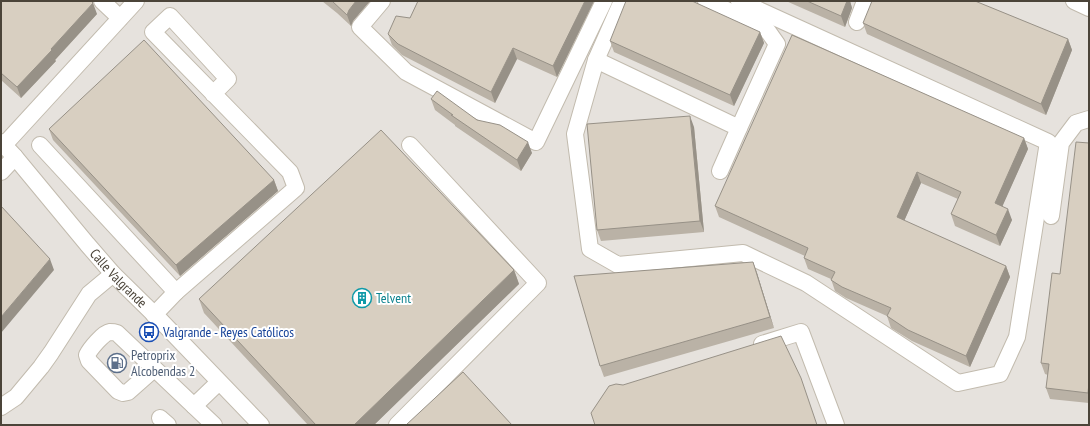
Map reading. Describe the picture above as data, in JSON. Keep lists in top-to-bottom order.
{
  "streets": {
    "street": ["Calle Valgrande"]
  },
  "places": {
    "building": ["Telvent"],
    "bus stop": ["Valgrande - Reyes Católicos"],
    "fuel station": ["Petroprix Alcobendas 2"]
  }
}
